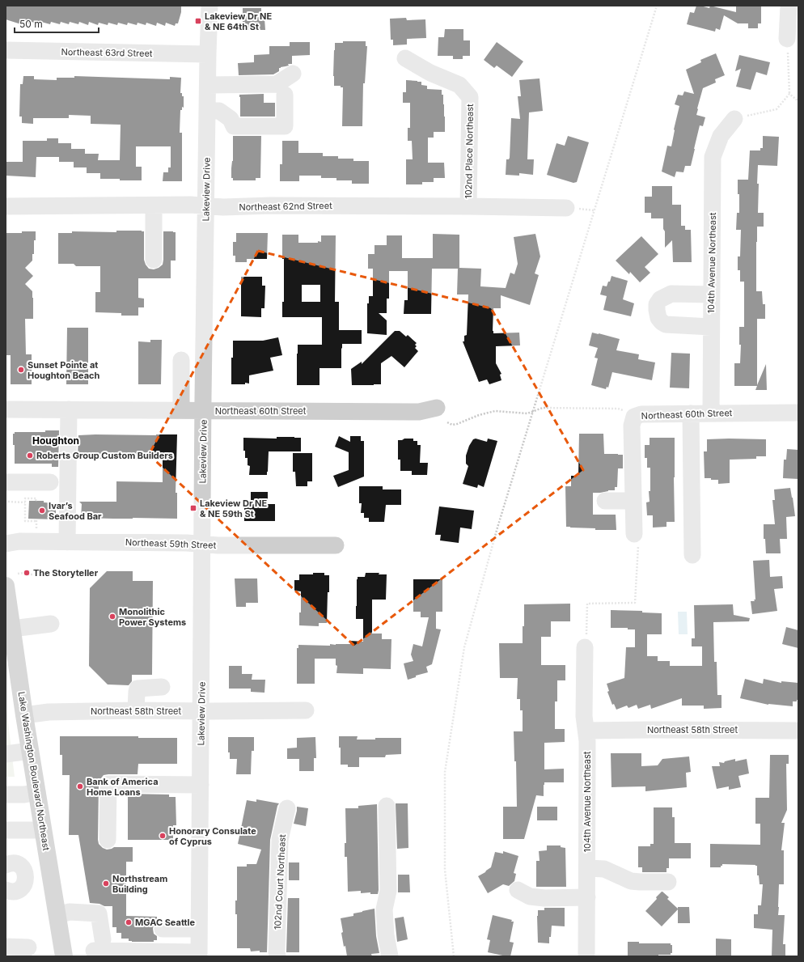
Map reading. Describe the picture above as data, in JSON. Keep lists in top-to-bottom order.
{
  "streets": {
    "main road": ["Lake Washington Boulevard Northeast"],
    "street": [
      "Northeast 63rd Street",
      "102nd Place Northeast",
      "Lakeview Drive",
      "Northeast 62nd Street",
      "104th Avenue Northeast",
      "Northeast 60th Street",
      "Northeast 59th Street",
      "Northeast 58th Street",
      "102nd Court Northeast"
    ]
  },
  "crossings": [
    ["Northeast 63rd Street", "Lakeview Drive"],
    ["102nd Place Northeast", "Northeast 62nd Street"],
    ["Lakeview Drive", "Northeast 62nd Street"],
    ["Lakeview Drive", "Northeast 60th Street"],
    ["Lakeview Drive", "Northeast 59th Street"],
    ["Lakeview Drive", "Northeast 58th Street"],
    ["104th Avenue Northeast", "Northeast 60th Street"],
    ["104th Avenue Northeast", "Northeast 58th Street"],
    ["Northeast 58th Street", "Lake Washington Boulevard Northeast"]
  ],
  "districts": ["Houghton"],
  "places": {
    "transit": ["Lakeview Dr NE & NE 64th St", "Lakeview Dr NE & NE 59th St"],
    "other": [
      "Sunset Pointe at Houghton Beach",
      "Roberts Group Custom Builders",
      "Ivar’s Seafood Bar",
      "The Storyteller",
      "Monolithic Power Systems",
      "Bank of America Home Loans",
      "Honorary Consulate of Cyprus",
      "Northstream Building",
      "MGAC Seattle"
    ]
  },
  "scale_bar": "50 m"
}
